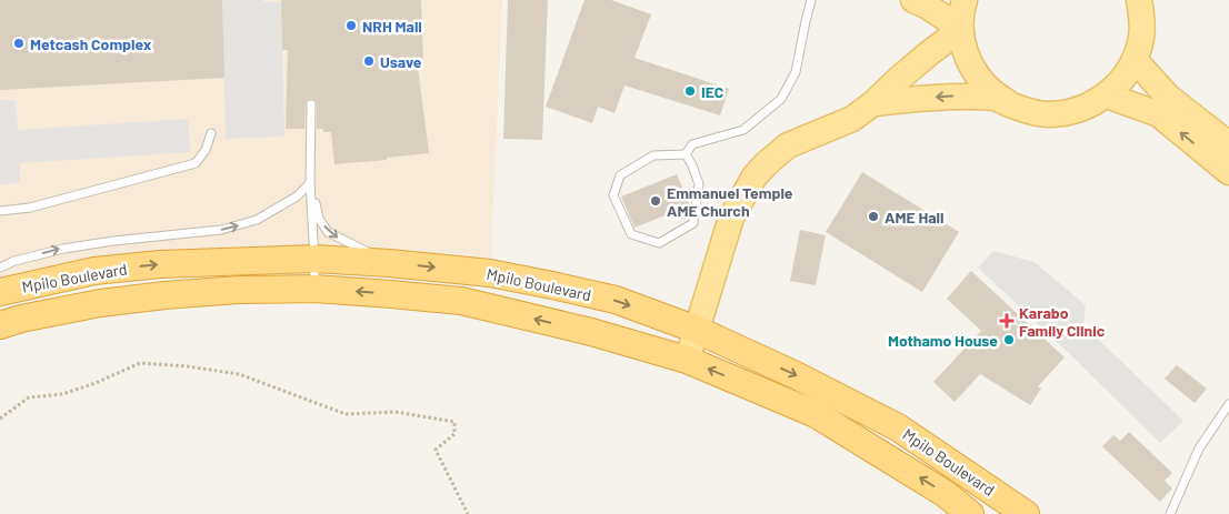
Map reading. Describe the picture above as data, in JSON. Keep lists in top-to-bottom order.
{
  "streets": {
    "highway": ["Mpilo Boulevard"]
  },
  "places": {
    "other": [
      "NRH Mall",
      "Metcash Complex",
      "Usave",
      "IEC",
      "Emmanuel Temple AME Church",
      "AME Hall",
      "Mothamo House"
    ],
    "health": ["Karabo Family Clinic"]
  }
}
